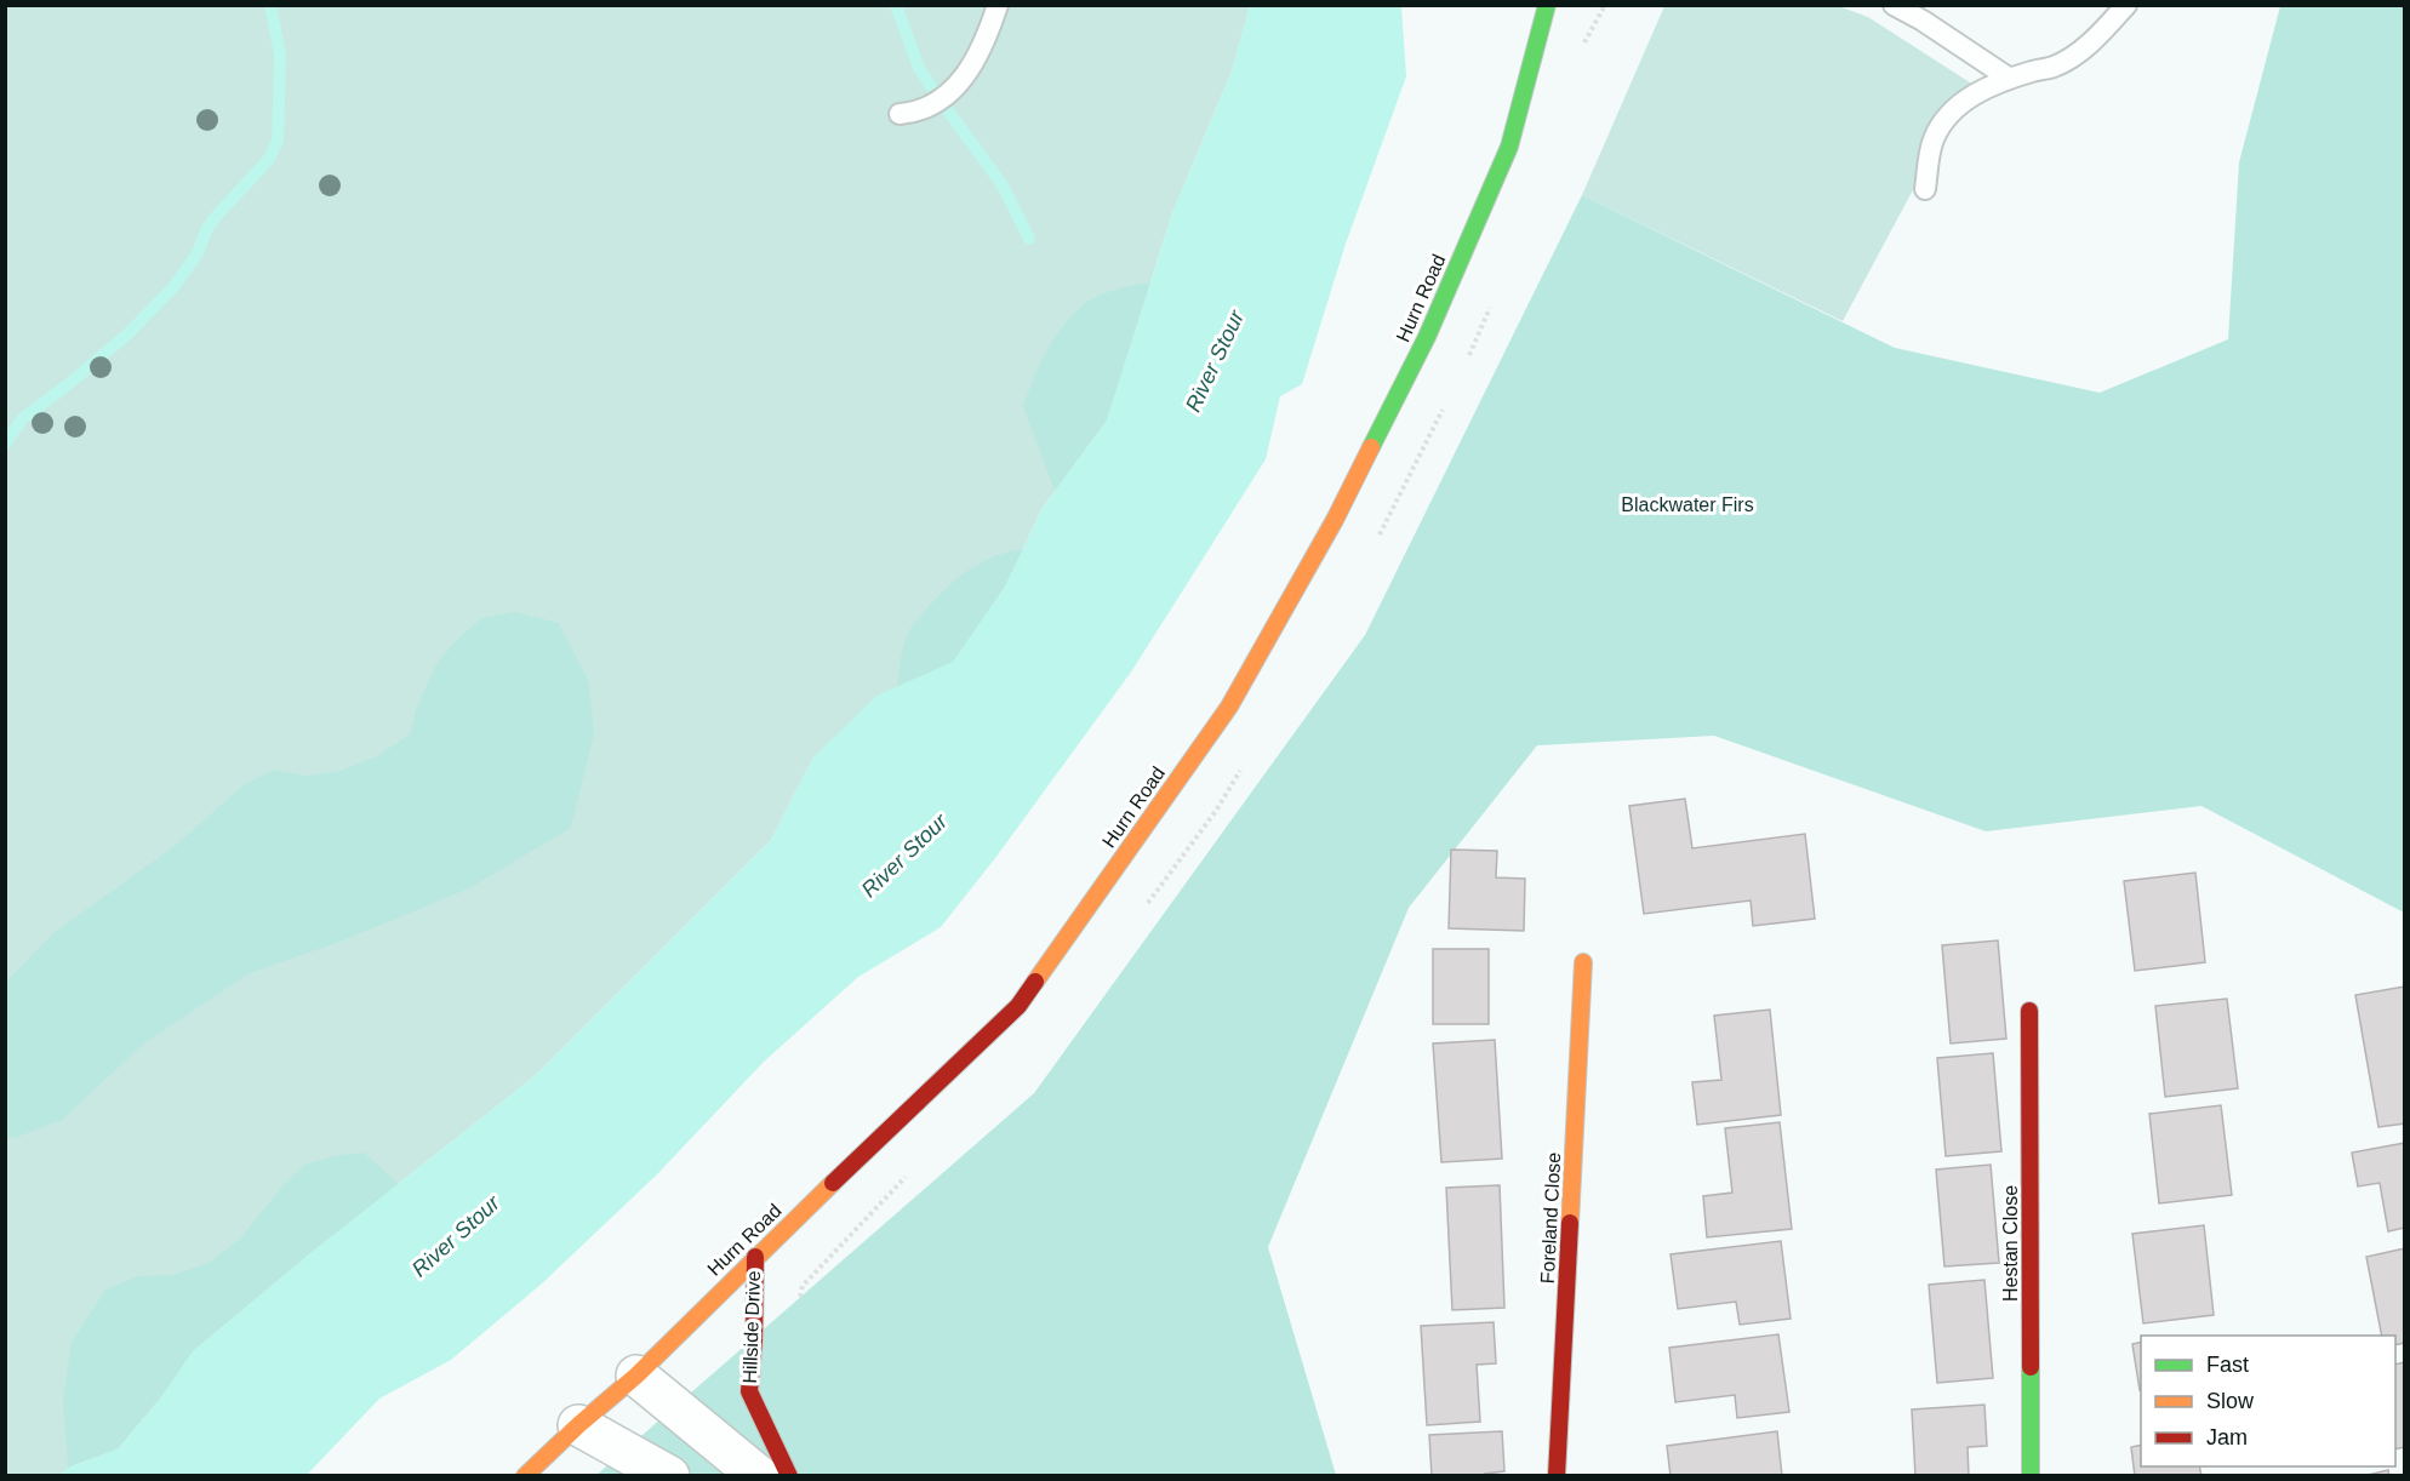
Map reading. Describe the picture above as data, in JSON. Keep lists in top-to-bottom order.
{
  "streets": {
    "main road": [
      "Hurn Road",
      "Foreland Close",
      "Hestan Close",
      "Hillside Drive"
    ]
  },
  "crossings": [
    ["Hurn Road", "Hillside Drive"]
  ],
  "water": ["River Stour"],
  "parks": ["Blackwater Firs"],
  "legend": ["Fast", "Slow", "Jam"]
}
